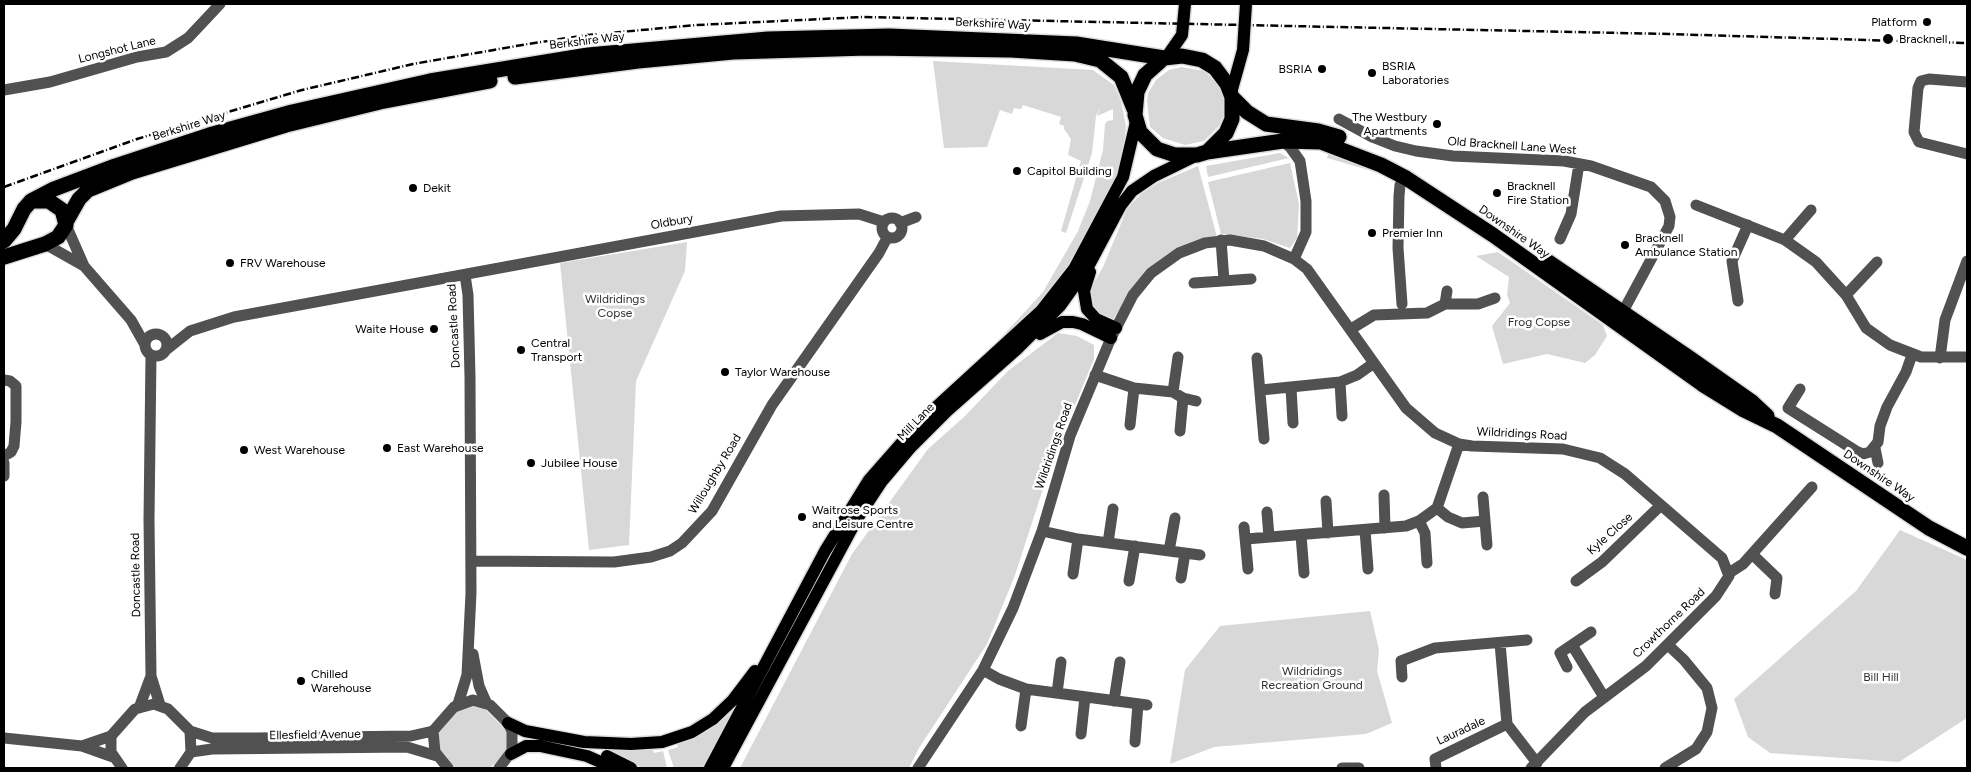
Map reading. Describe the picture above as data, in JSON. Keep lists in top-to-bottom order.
{
  "streets": {
    "highway": ["Berkshire Way", "Downshire Way"],
    "main road": ["Mill Lane"],
    "street": [
      "Longshot Lane",
      "Old Bracknell Lane West",
      "Oldbury",
      "Doncastle Road",
      "Wildridings Road",
      "Willoughby Road",
      "Kyle Close",
      "Crowthorne Road",
      "Lauradale",
      "Ellesfield Avenue"
    ]
  },
  "crossings": [
    ["Berkshire Way", "Downshire Way"],
    ["Berkshire Way", "Mill Lane"],
    ["Old Bracknell Lane West", "Downshire Way"],
    ["Oldbury", "Doncastle Road"],
    ["Oldbury", "Willoughby Road"],
    ["Downshire Way", "Mill Lane"],
    ["Doncastle Road", "Willoughby Road"],
    ["Wildridings Road", "Kyle Close"],
    ["Wildridings Road", "Crowthorne Road"]
  ],
  "parks": [
    "Wildridings Copse",
    "Frog Copse",
    "Wildridings Recreation Ground",
    "Bill Hill"
  ],
  "places": [
    "Platform",
    "Bracknell",
    "BSRIA",
    "BSRIA Laboratories",
    "The Westbury Apartments",
    "Capitol Building",
    "Dekit",
    "Bracknell Fire Station",
    "Premier Inn",
    "Bracknell Ambulance Station",
    "FRV Warehouse",
    "Waite House",
    "Central Transport",
    "Taylor Warehouse",
    "East Warehouse",
    "West Warehouse",
    "Jubilee House",
    "Waitrose Sports and Leisure Centre",
    "Chilled Warehouse"
  ]
}
